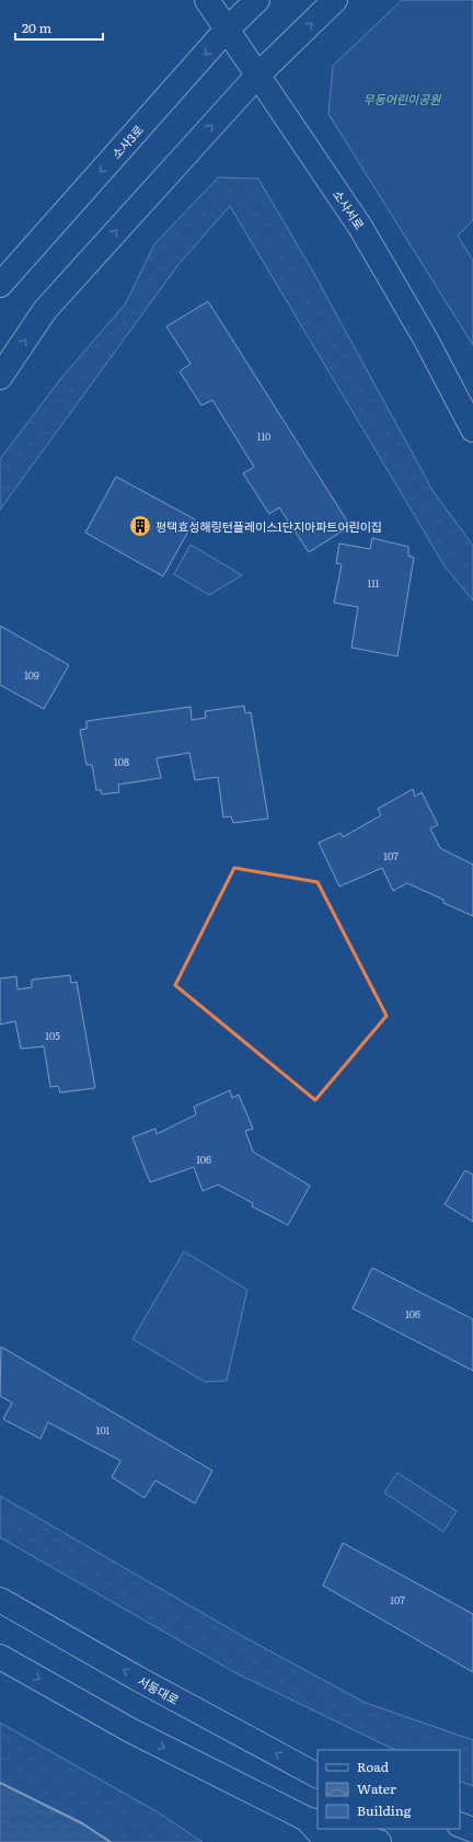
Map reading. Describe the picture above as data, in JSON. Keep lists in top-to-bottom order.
{
  "streets": {
    "street": ["소사3로", "소사서로", "서동대로"]
  },
  "crossings": [
    ["소사3로", "소사서로"]
  ],
  "parks": ["무동어린이공원"],
  "places": {
    "building": ["평택효성해링턴플레이스1단지아파트어린이집"]
  },
  "house_numbers": [
    "110",
    "111",
    "109",
    "108",
    "107",
    "105",
    "106",
    "106",
    "101",
    "107"
  ],
  "legend": ["Road", "Water", "Building"],
  "scale_bar": "20 m"
}
